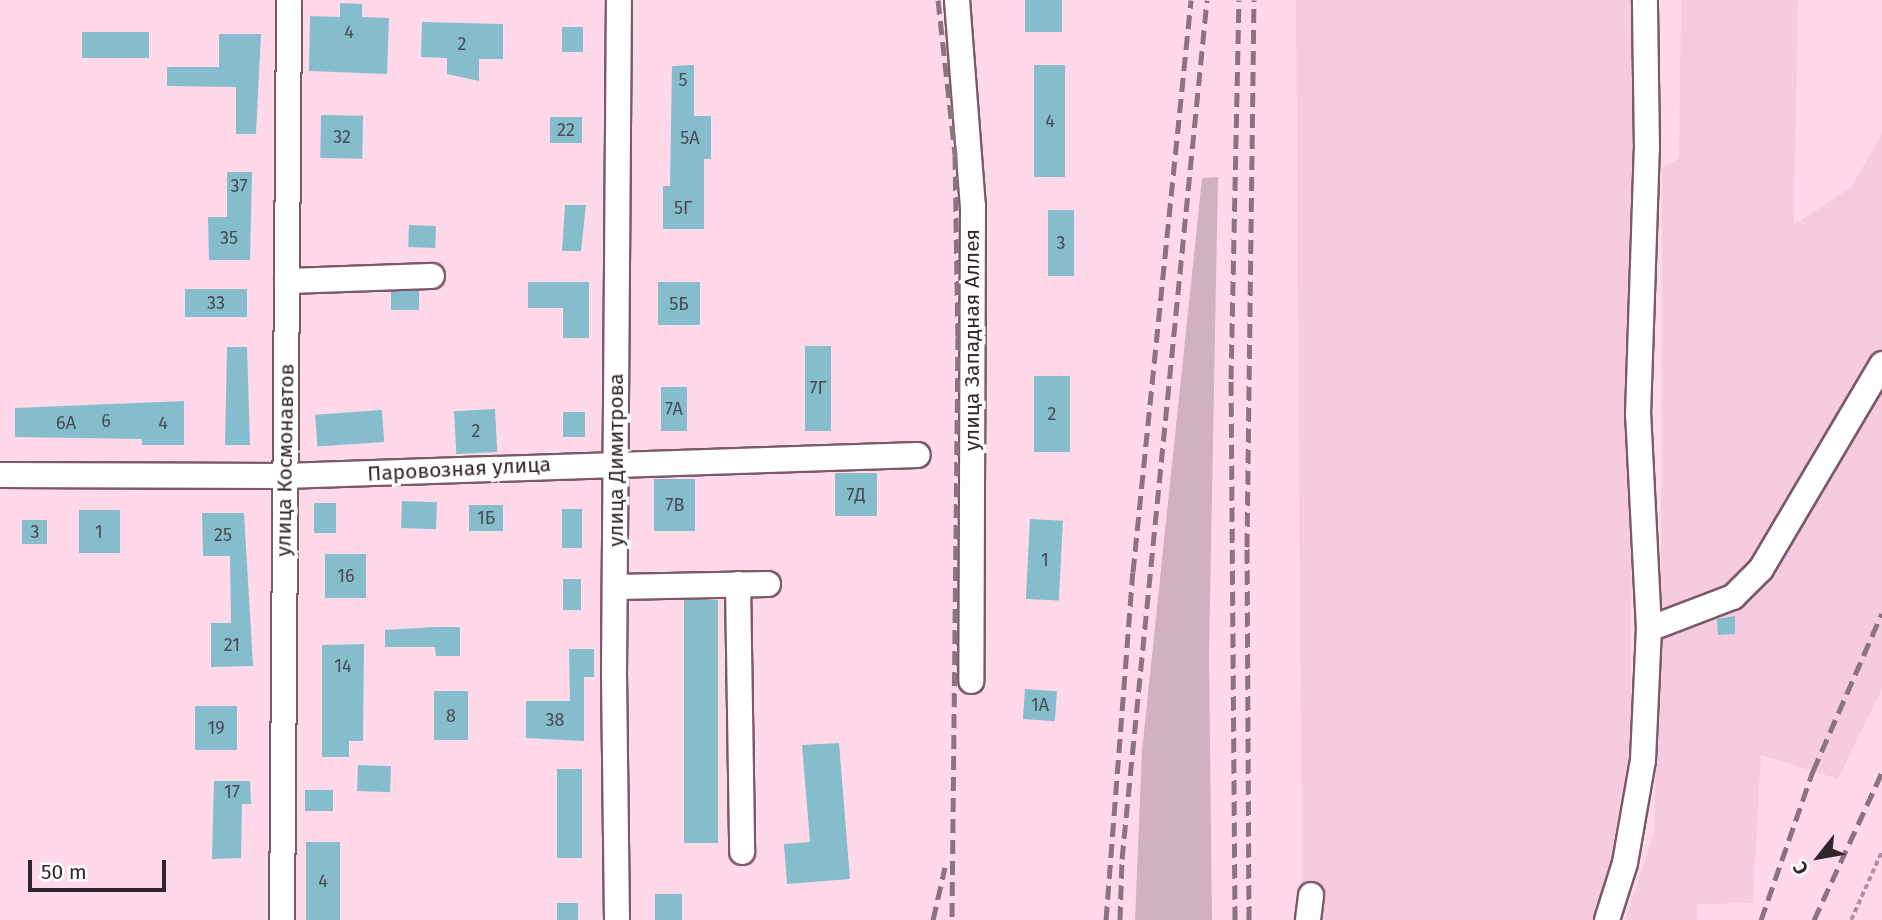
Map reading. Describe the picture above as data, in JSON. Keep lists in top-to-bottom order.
{
  "streets": {
    "street": [
      "улица Западная Аллея",
      "улица Космонавтов",
      "улица Димитрова",
      "Паровозная улица"
    ]
  },
  "crossings": [
    ["улица Космонавтов", "Паровозная улица"],
    ["улица Димитрова", "Паровозная улица"]
  ],
  "house_numbers": [
    "4",
    "2",
    "5",
    "4",
    "22",
    "32",
    "5А",
    "37",
    "5Г",
    "35",
    "3",
    "33",
    "5Б",
    "7Г",
    "7А",
    "2",
    "6",
    "6А",
    "4",
    "2",
    "7Д",
    "7В",
    "1Б",
    "3",
    "1",
    "25",
    "1",
    "16",
    "21",
    "14",
    "1А",
    "8",
    "38",
    "19",
    "17",
    "4"
  ],
  "scale_bar": "50 m",
  "north": "bottom left"
}
